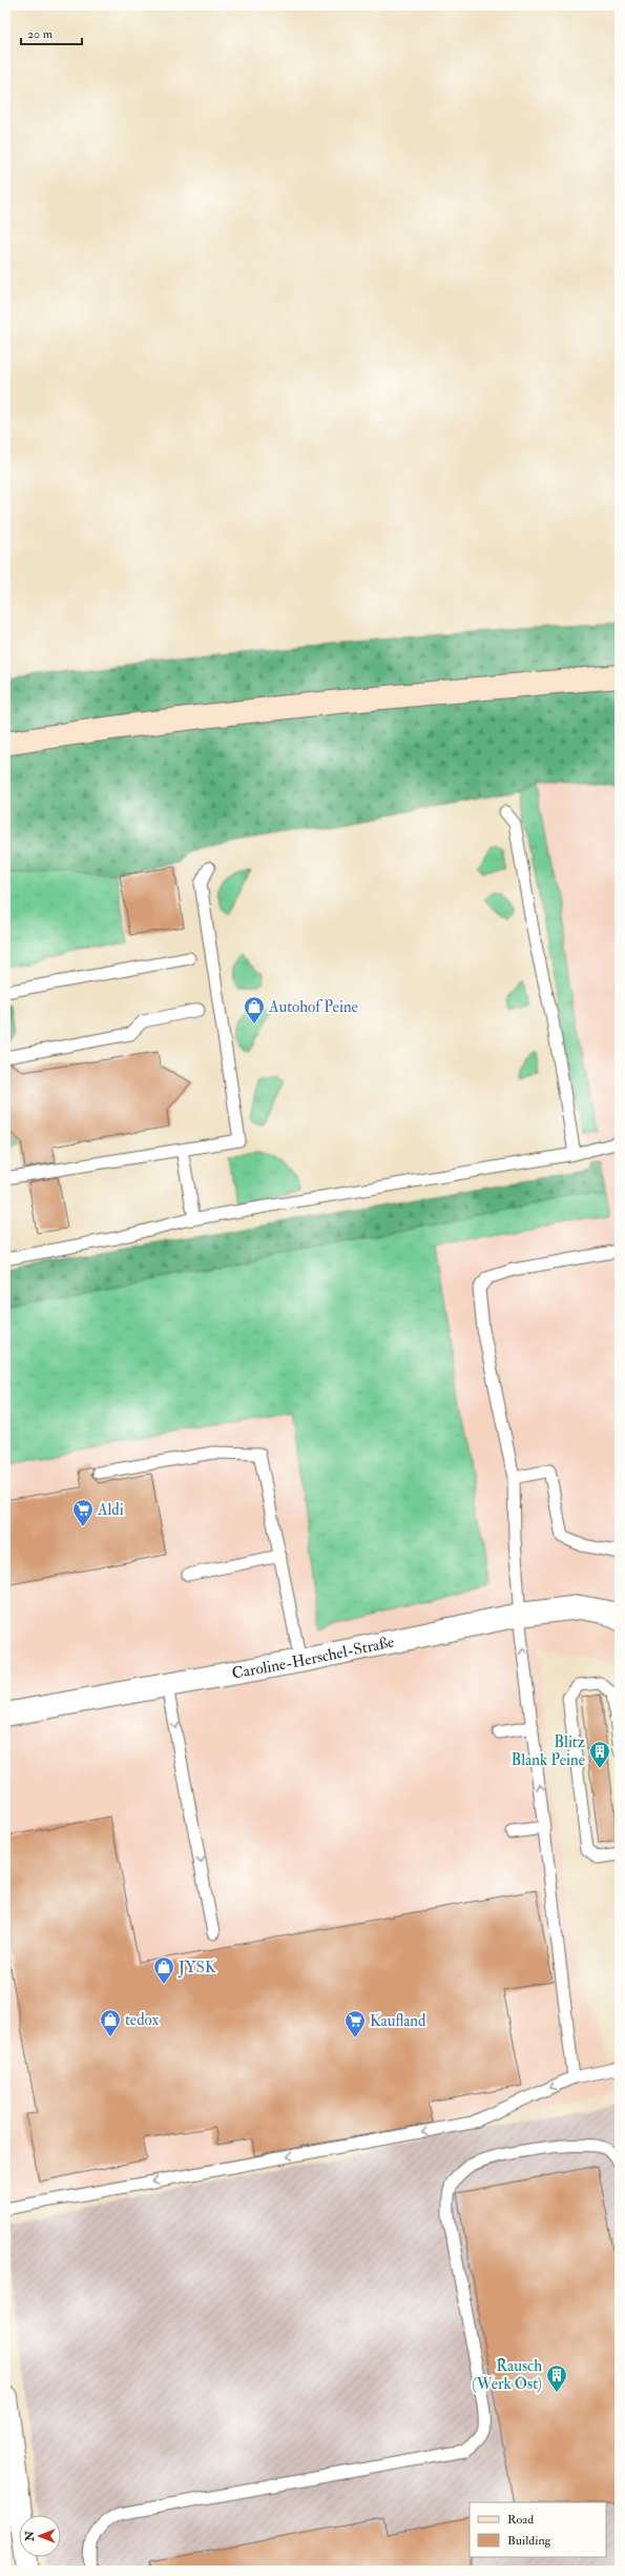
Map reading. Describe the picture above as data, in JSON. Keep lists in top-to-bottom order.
{
  "streets": {
    "street": ["Caroline-Herschel-Straße"]
  },
  "places": {
    "shop": ["Autohof Peine", "JYSK", "tedox"],
    "supermarket": ["Aldi", "Kaufland"],
    "building": ["Blitz Blank Peine", "Rausch (Werk Ost)"]
  },
  "legend": ["Road", "Building"],
  "scale_bar": "20 m",
  "north": "left"
}
